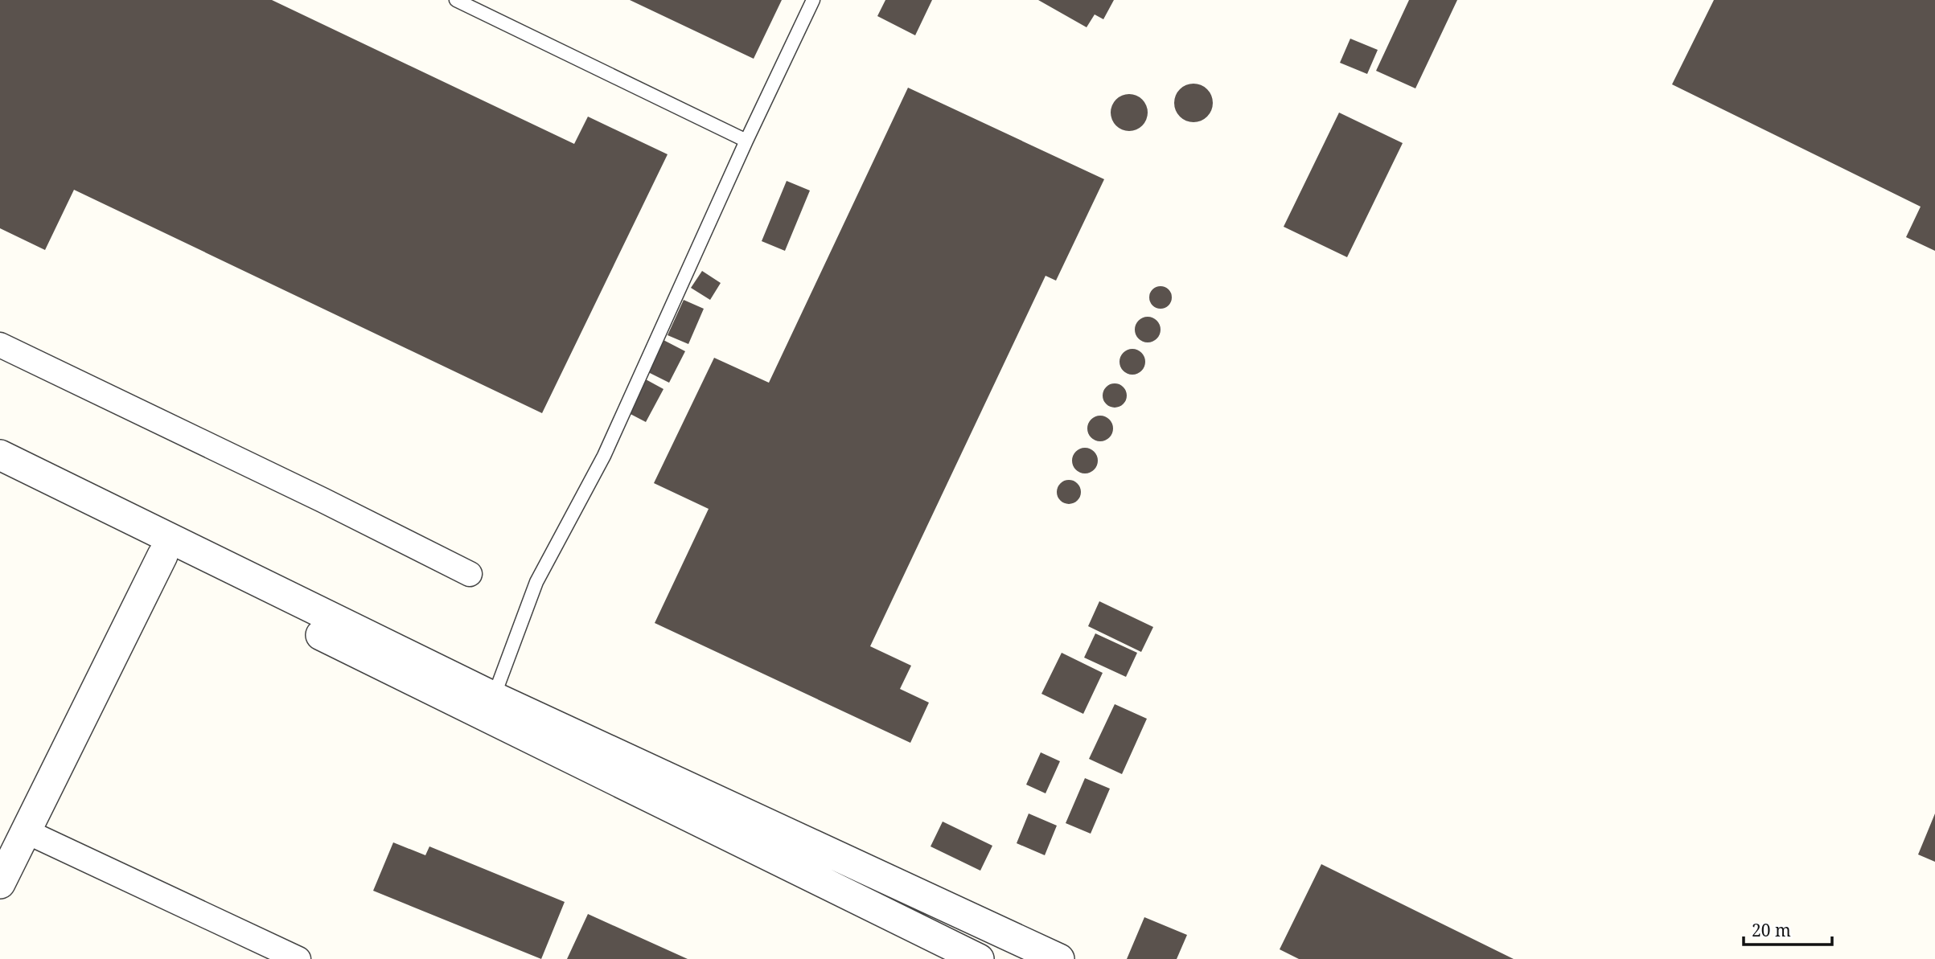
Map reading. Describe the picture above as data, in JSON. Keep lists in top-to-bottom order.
{
  "scale_bar": "20 m"
}
